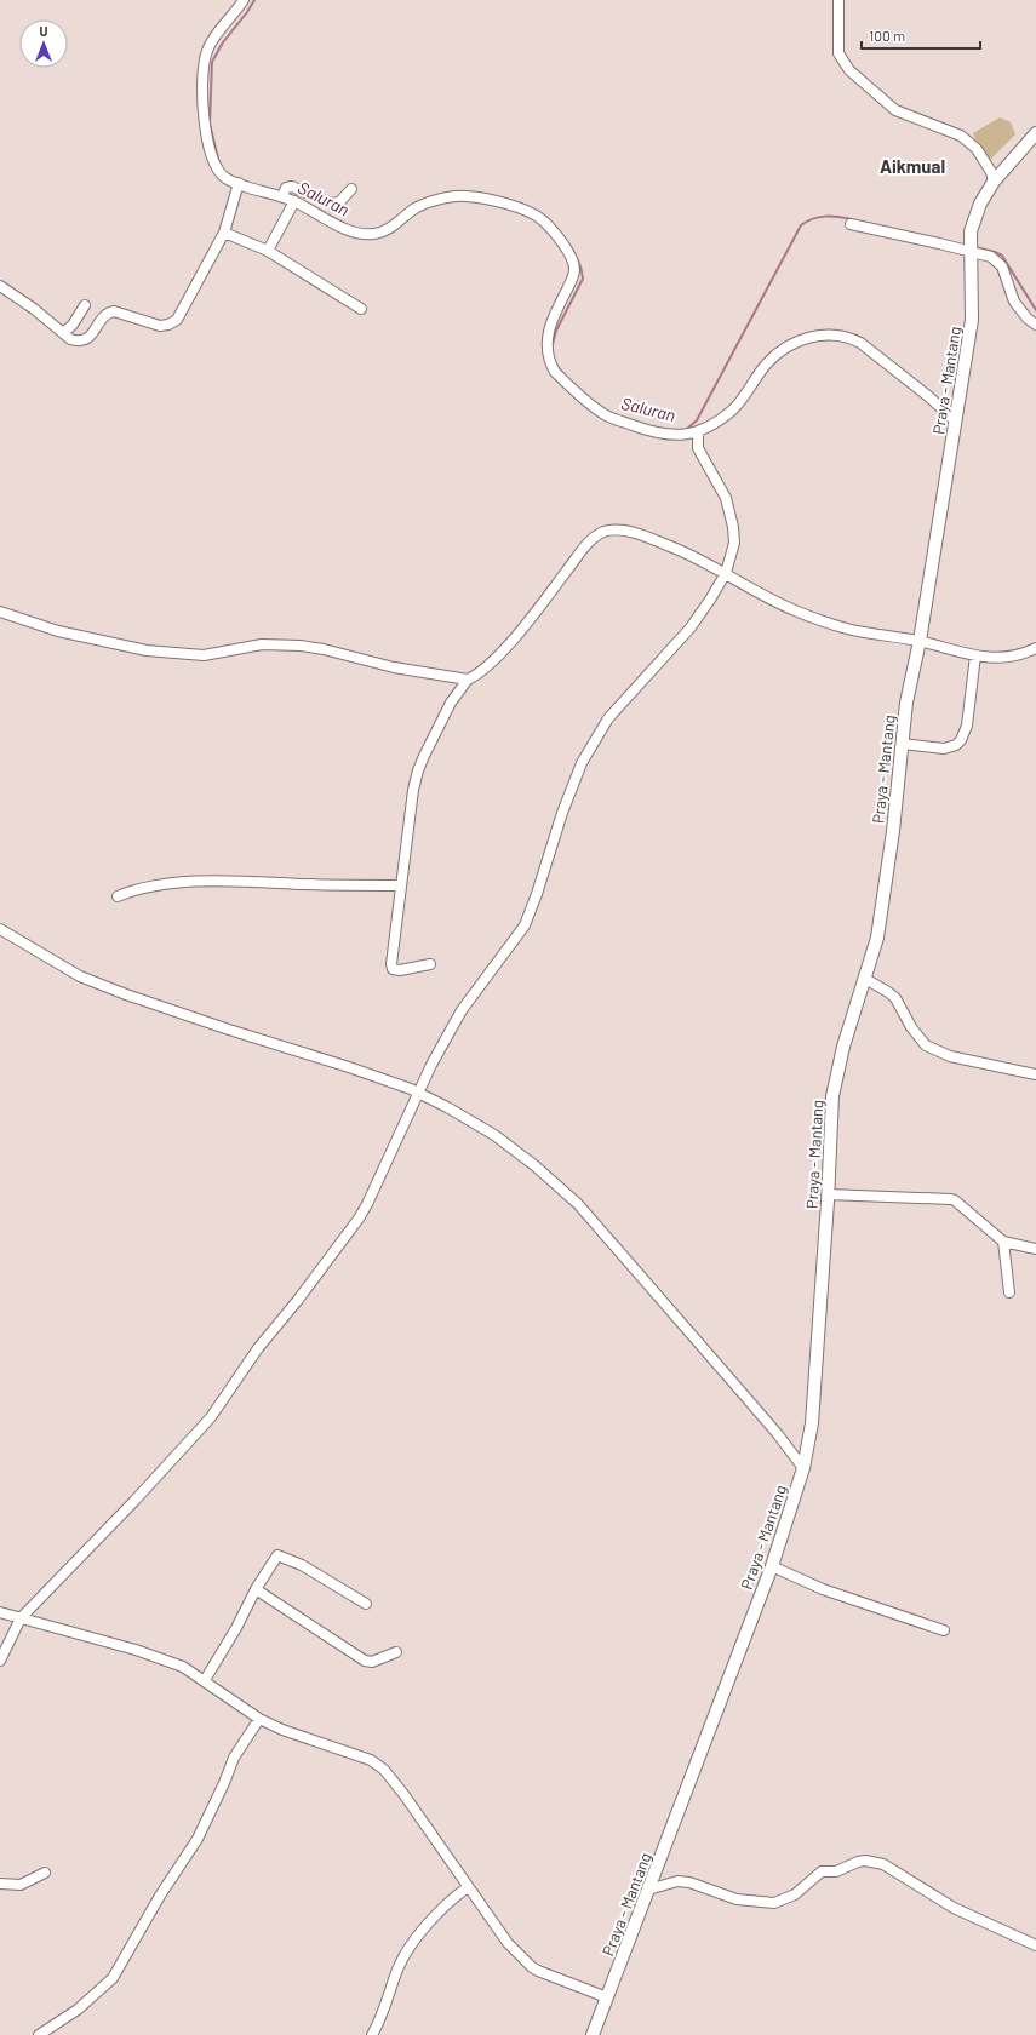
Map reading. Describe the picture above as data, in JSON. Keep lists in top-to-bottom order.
{
  "streets": {
    "main road": ["Praya - Mantang"]
  },
  "districts": ["Aikmual"],
  "water": ["Saluran"],
  "scale_bar": "100 m",
  "north": "top"
}
